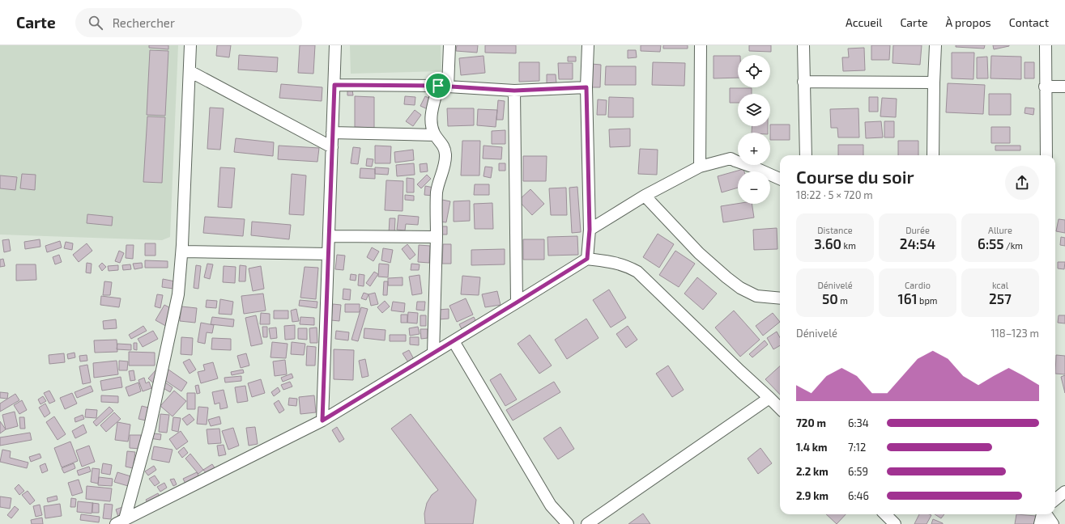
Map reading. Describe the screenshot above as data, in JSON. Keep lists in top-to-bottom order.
{
  "page": {
    "header": "Carte",
    "search": "Rechercher",
    "nav": [
      "Accueil",
      "Carte",
      "À propos",
      "Contact"
    ],
    "map_buttons": ["+", "−"],
    "heading": ["Course du soir", "18:22 · 5 × 720 m"],
    "stats": [
      ["Distance", "3.60 km"],
      ["Durée", "24:54"],
      ["Allure", "6:55 /km"],
      ["Dénivelé", "50 m"],
      ["Cardio", "161 bpm"],
      ["kcal", "257"]
    ],
    "chart": ["Dénivelé", "118–123 m"],
    "list": [
      {
        "name": "720 m",
        "note": "6:34"
      },
      {
        "name": "1.4 km",
        "note": "7:12"
      },
      {
        "name": "2.2 km",
        "note": "6:59"
      },
      {
        "name": "2.9 km",
        "note": "6:46"
      }
    ]
  }
}
